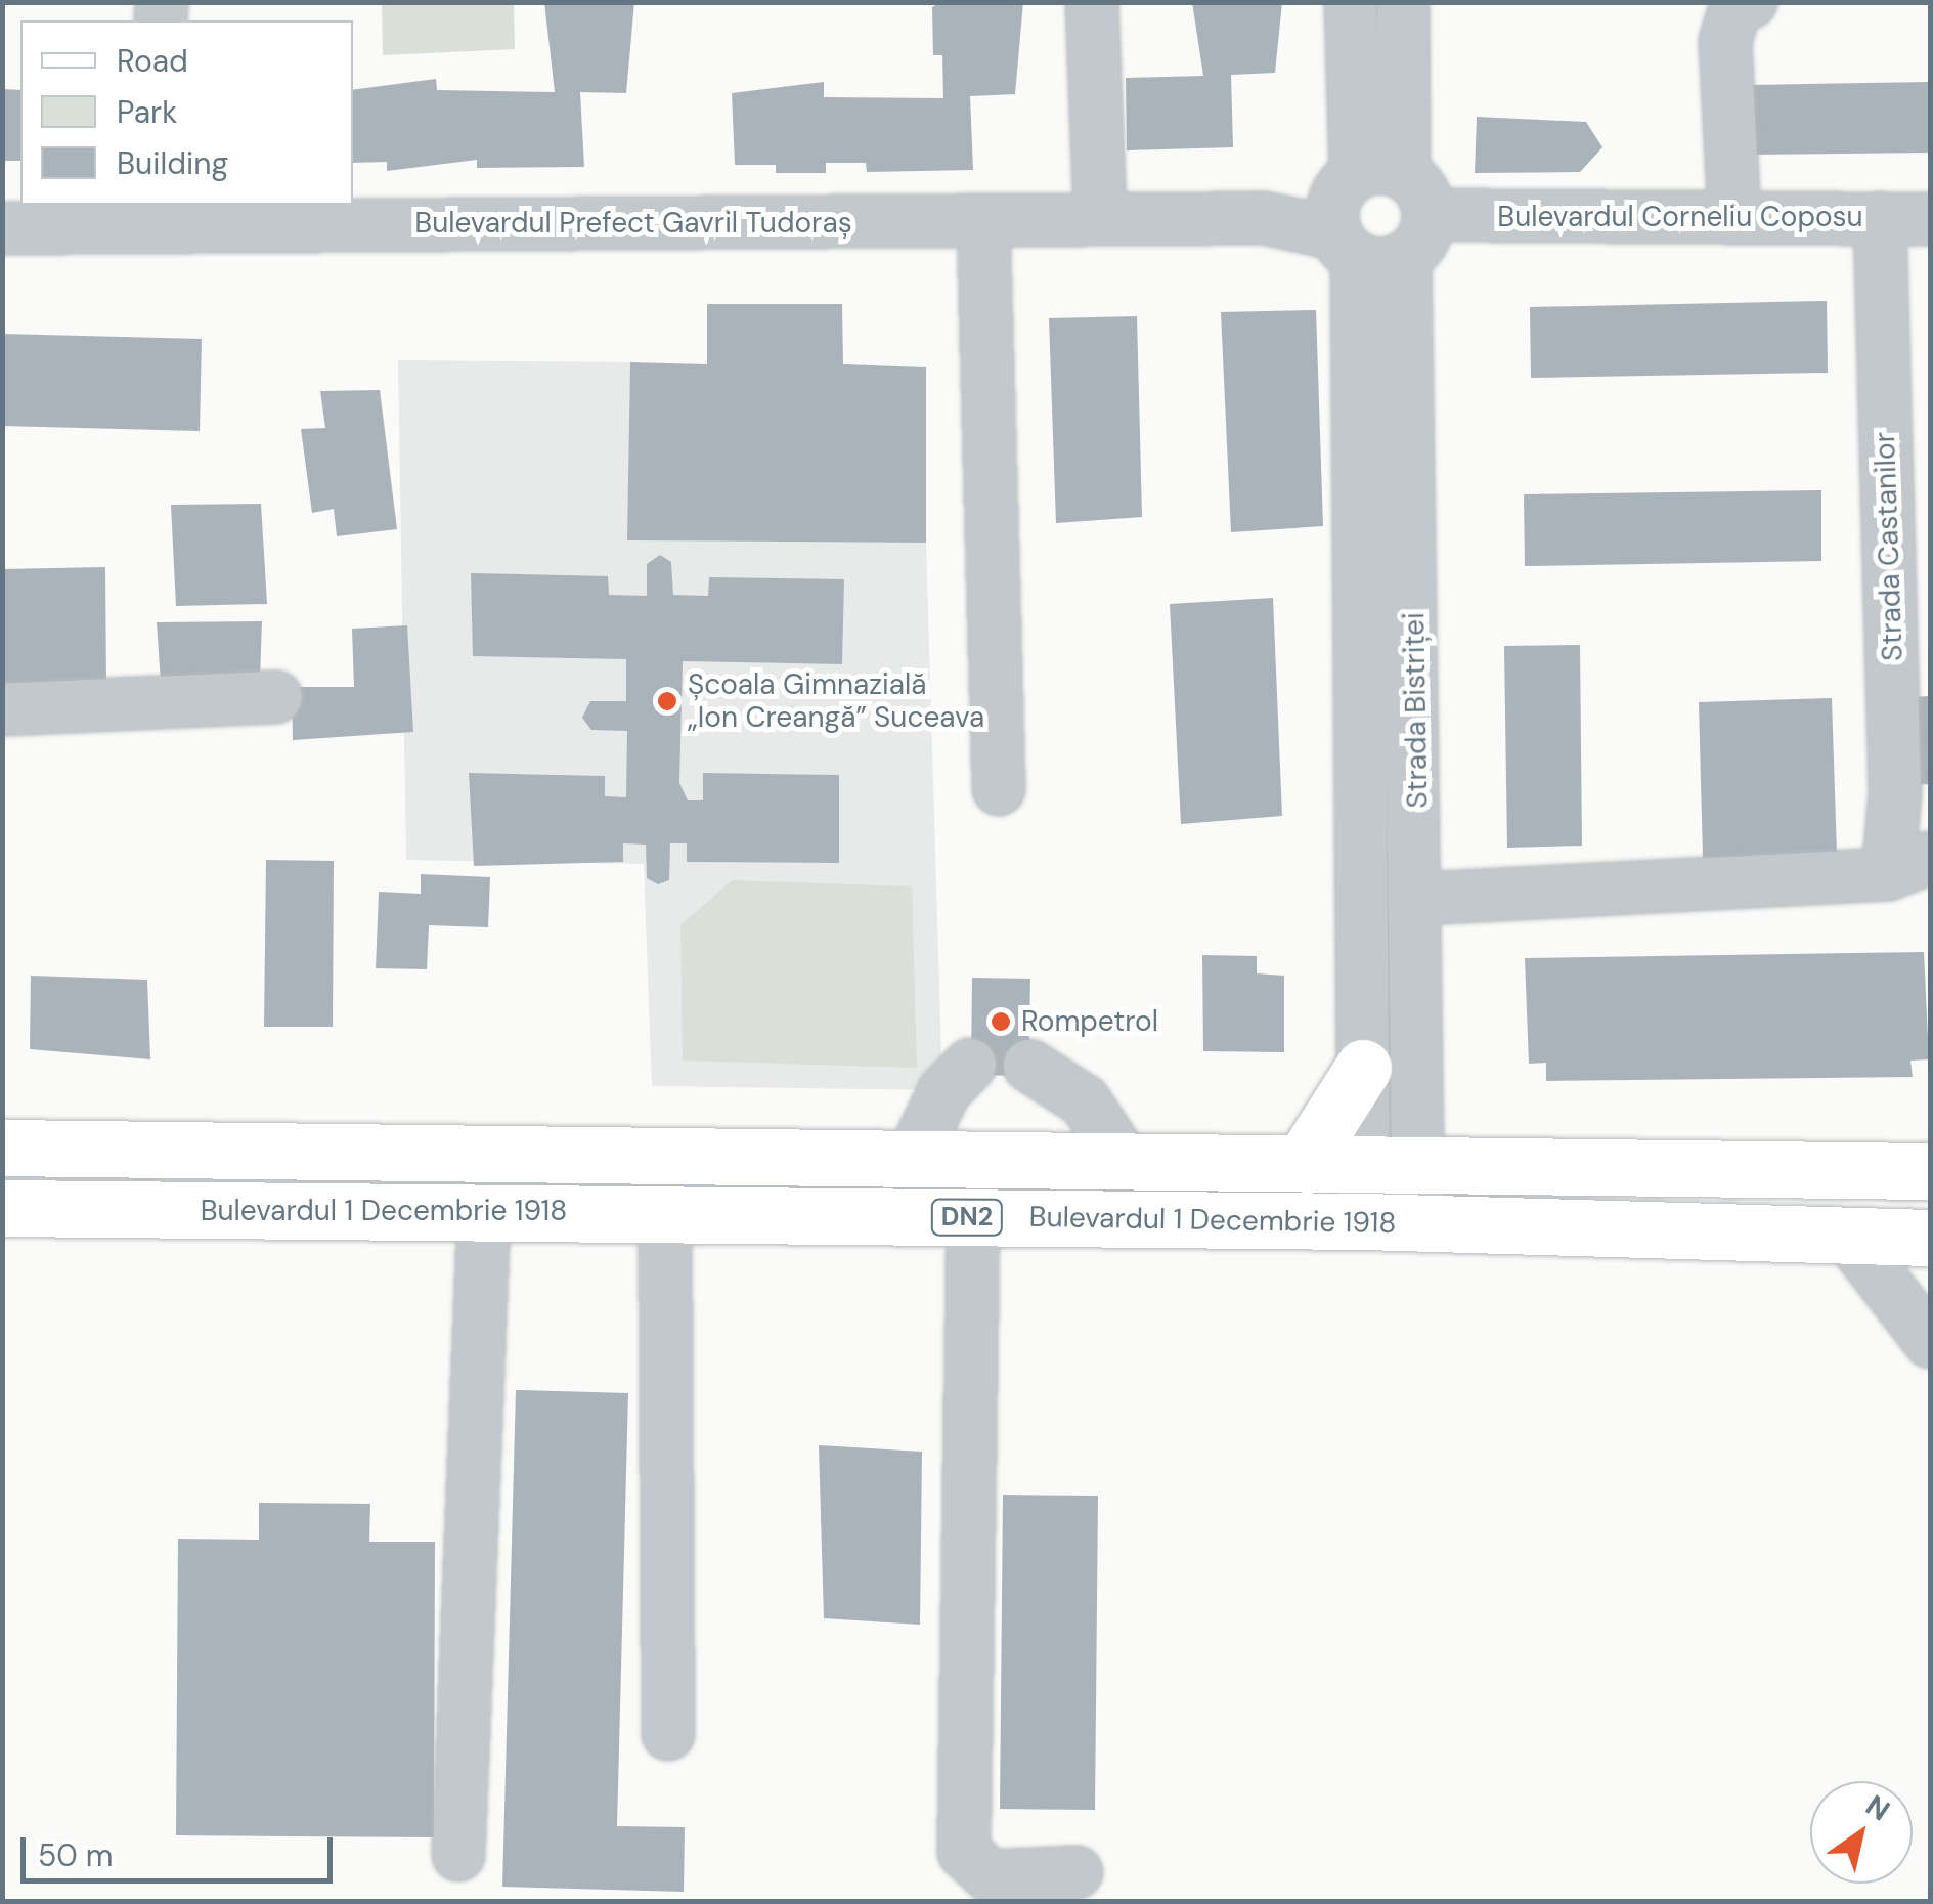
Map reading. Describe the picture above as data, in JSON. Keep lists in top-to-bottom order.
{
  "streets": {
    "main road": ["Bulevardul 1 Decembrie 1918", "DN2"],
    "street": [
      "Bulevardul Corneliu Coposu",
      "Bulevardul Prefect Gavril Tudoraș",
      "Strada Castanilor",
      "Strada Bistriței"
    ]
  },
  "crossings": [
    ["Bulevardul Corneliu Coposu", "Bulevardul Prefect Gavril Tudoraș"],
    ["Bulevardul Corneliu Coposu", "Strada Castanilor"],
    ["Bulevardul Corneliu Coposu", "Strada Bistriței"],
    ["Strada Bistriței", "Bulevardul 1 Decembrie 1918"]
  ],
  "places": ["Școala Gimnazială „Ion Creangă” Suceava", "Rompetrol"],
  "legend": ["Road", "Park", "Building"],
  "scale_bar": "50 m",
  "north": "top right"
}
